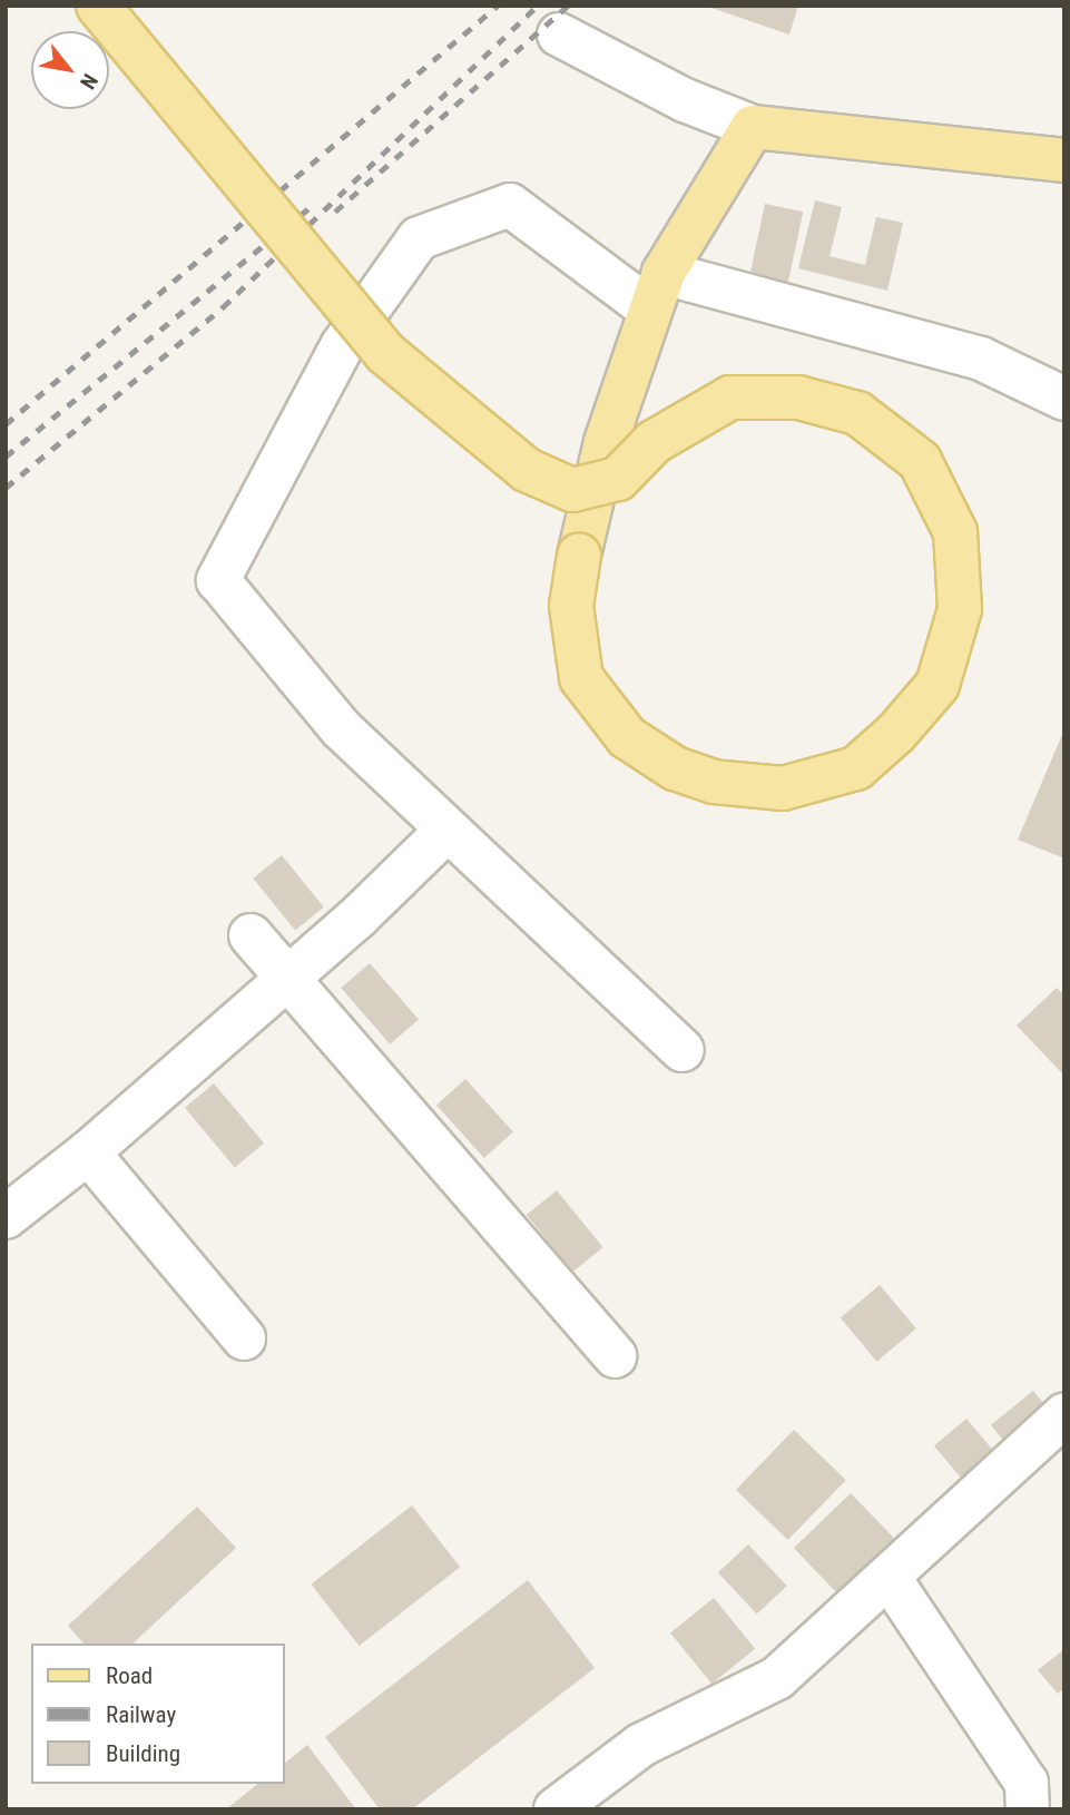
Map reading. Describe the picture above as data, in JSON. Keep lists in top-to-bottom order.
{
  "legend": ["Road", "Railway", "Building"],
  "north": "bottom right"
}
